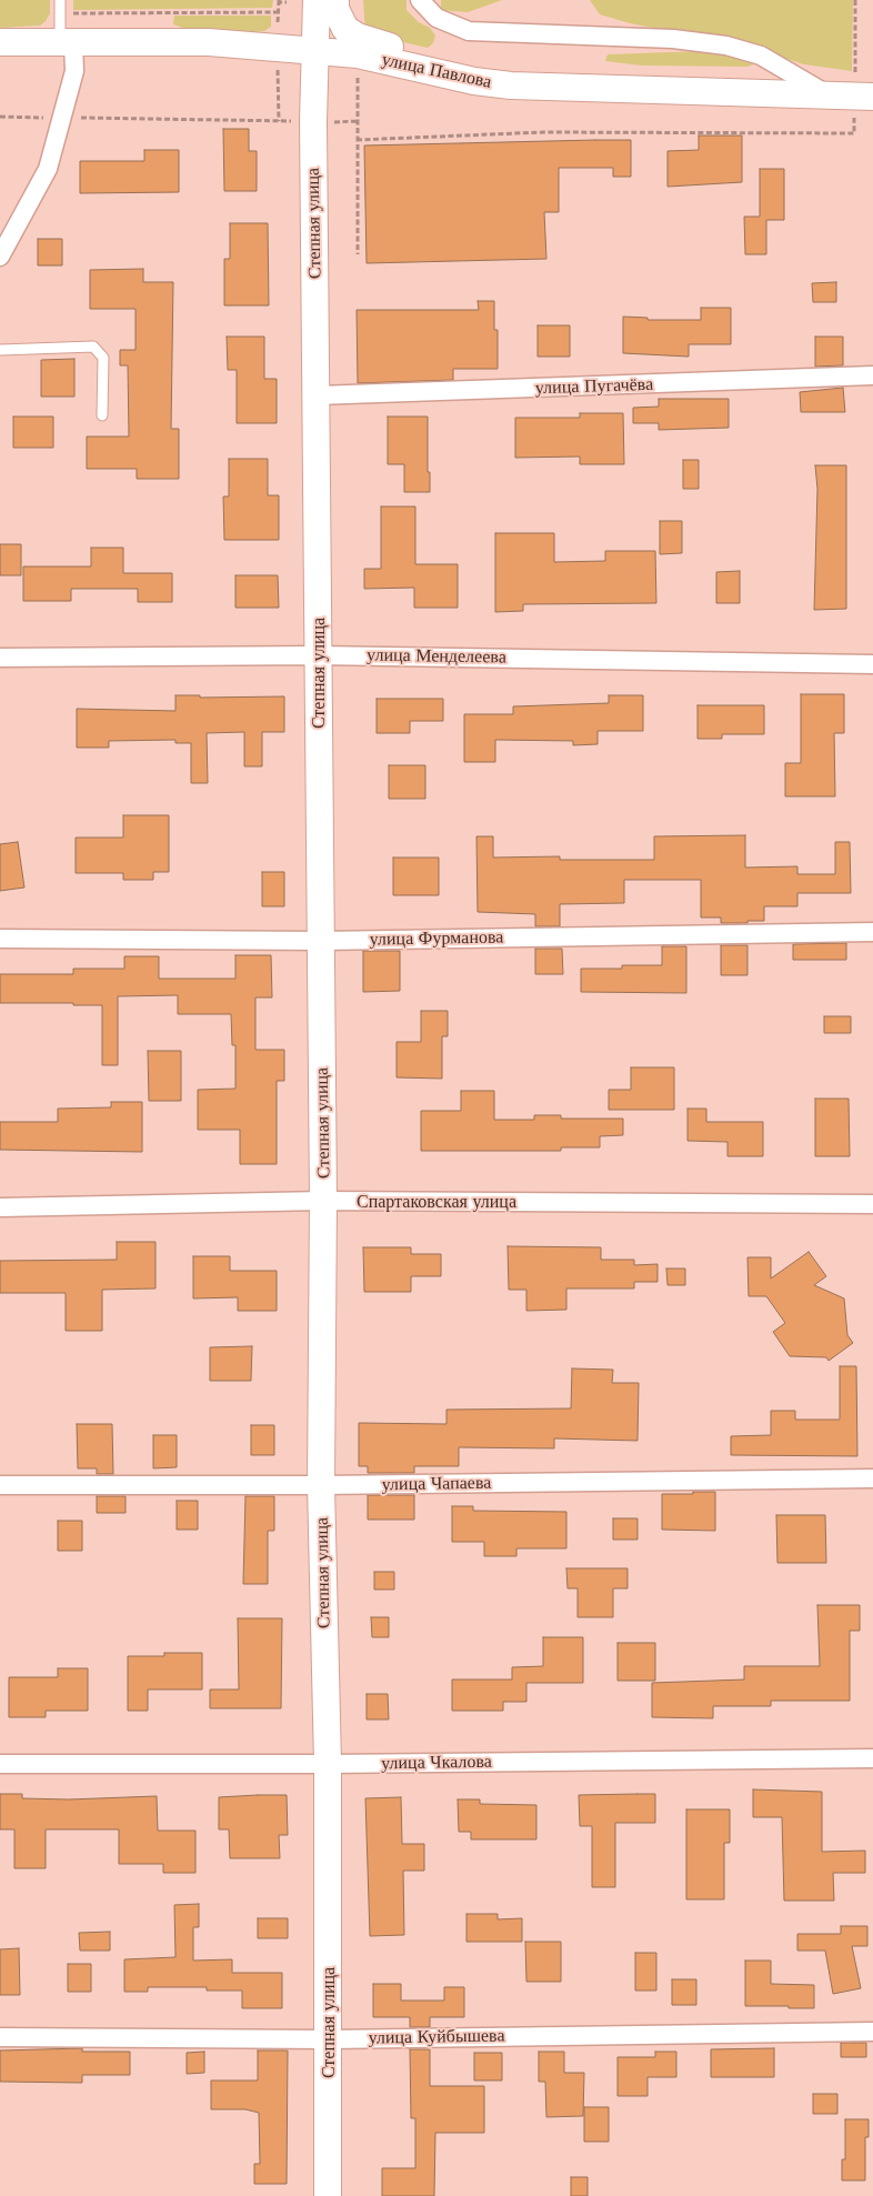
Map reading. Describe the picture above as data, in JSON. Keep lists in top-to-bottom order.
{
  "streets": {
    "main road": ["улица Павлова", "Степная улица"],
    "street": [
      "улица Пугачёва",
      "улица Менделеева",
      "улица Фурманова",
      "Спартаковская улица",
      "улица Чапаева",
      "улица Чкалова",
      "улица Куйбышева"
    ]
  },
  "crossings": [
    ["улица Павлова", "Степная улица"],
    ["Степная улица", "улица Пугачёва"],
    ["Степная улица", "улица Менделеева"],
    ["Степная улица", "улица Фурманова"],
    ["Степная улица", "Спартаковская улица"],
    ["Степная улица", "улица Чапаева"],
    ["Степная улица", "улица Чкалова"],
    ["Степная улица", "улица Куйбышева"]
  ]
}
